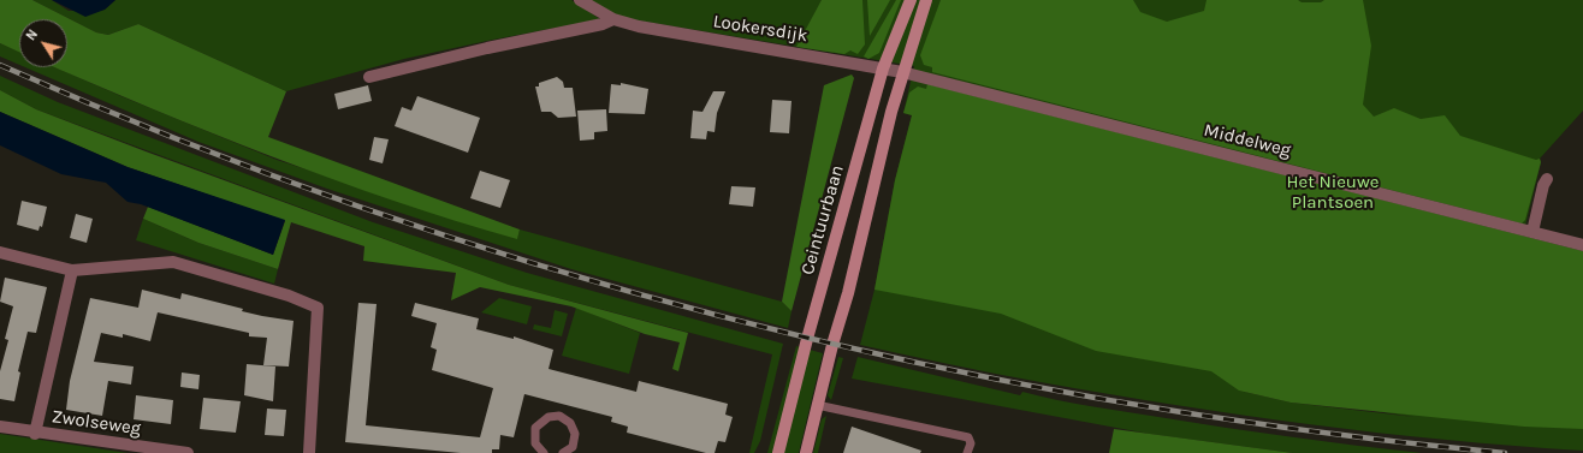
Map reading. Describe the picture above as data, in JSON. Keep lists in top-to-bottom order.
{
  "streets": {
    "street": [
      "Lookersdijk",
      "Middelweg",
      "Ceintuurbaan",
      "Zwolseweg"
    ]
  },
  "crossings": [
    ["Lookersdijk", "Middelweg"],
    ["Lookersdijk", "Ceintuurbaan"]
  ],
  "parks": ["Het Nieuwe Plantsoen"],
  "north": "top left"
}
